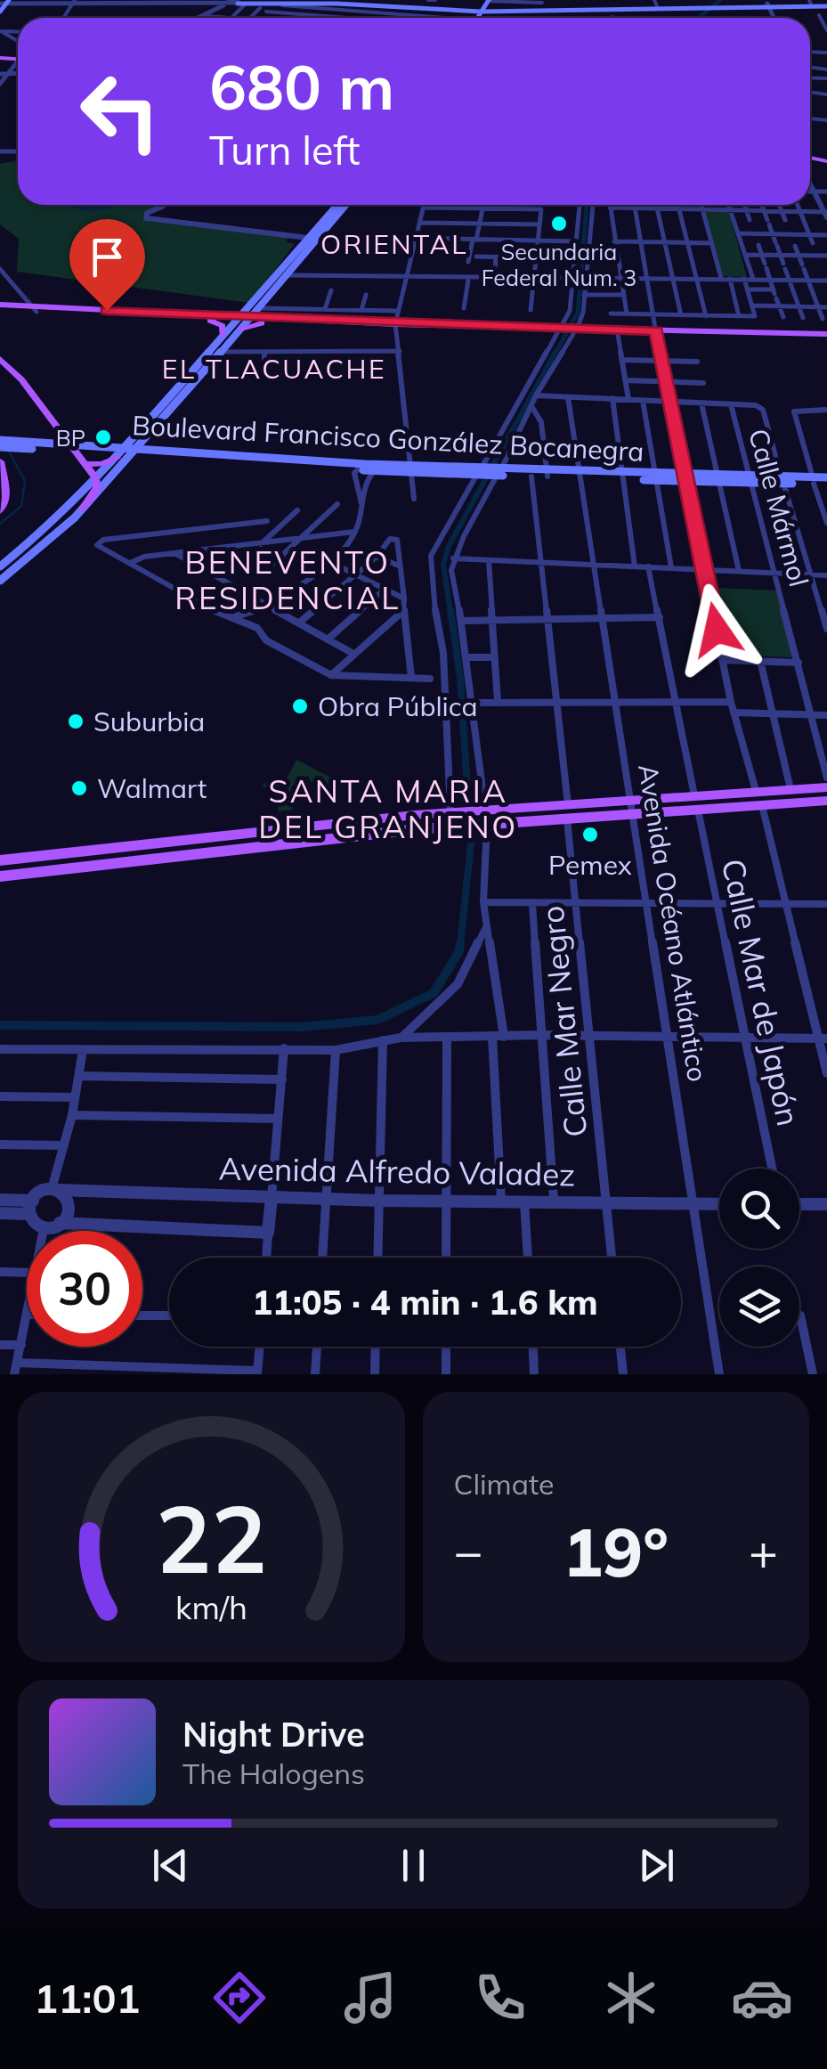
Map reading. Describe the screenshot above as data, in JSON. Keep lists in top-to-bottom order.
{
  "streets": {
    "main road": ["Boulevard Francisco González Bocanegra"],
    "street": [
      "Calle Mármol",
      "Avenida Océano Atlántico",
      "Calle Mar de Japón",
      "Calle Mar Negro",
      "Avenida Alfredo Valadez"
    ]
  },
  "crossings": [
    ["Boulevard Francisco González Bocanegra", "Calle Mármol"],
    ["Boulevard Francisco González Bocanegra", "Avenida Océano Atlántico"],
    ["Boulevard Francisco González Bocanegra", "Calle Mar Negro"],
    ["Avenida Océano Atlántico", "Avenida Alfredo Valadez"],
    ["Calle Mar Negro", "Avenida Alfredo Valadez"]
  ],
  "districts": [
    "ORIENTAL",
    "EL TLACUACHE",
    "BENEVENTO RESIDENCIAL",
    "SANTA MARIA DEL GRANJENO"
  ],
  "places": [
    "Secundaria Federal Num. 3",
    "BP",
    "Obra Pública",
    "Suburbia",
    "Walmart",
    "Pemex"
  ],
  "page": {
    "turn": ["680 m", "Turn left"],
    "limit": "30",
    "trip": "11:05 · 4 min · 1.6 km",
    "tile": "Climate",
    "heat": ["−", "19°", "+"],
    "song": ["Night Drive", "The Halogens"],
    "tabs": "11:01",
    "gauge": ["22", "km/h"]
  }
}
